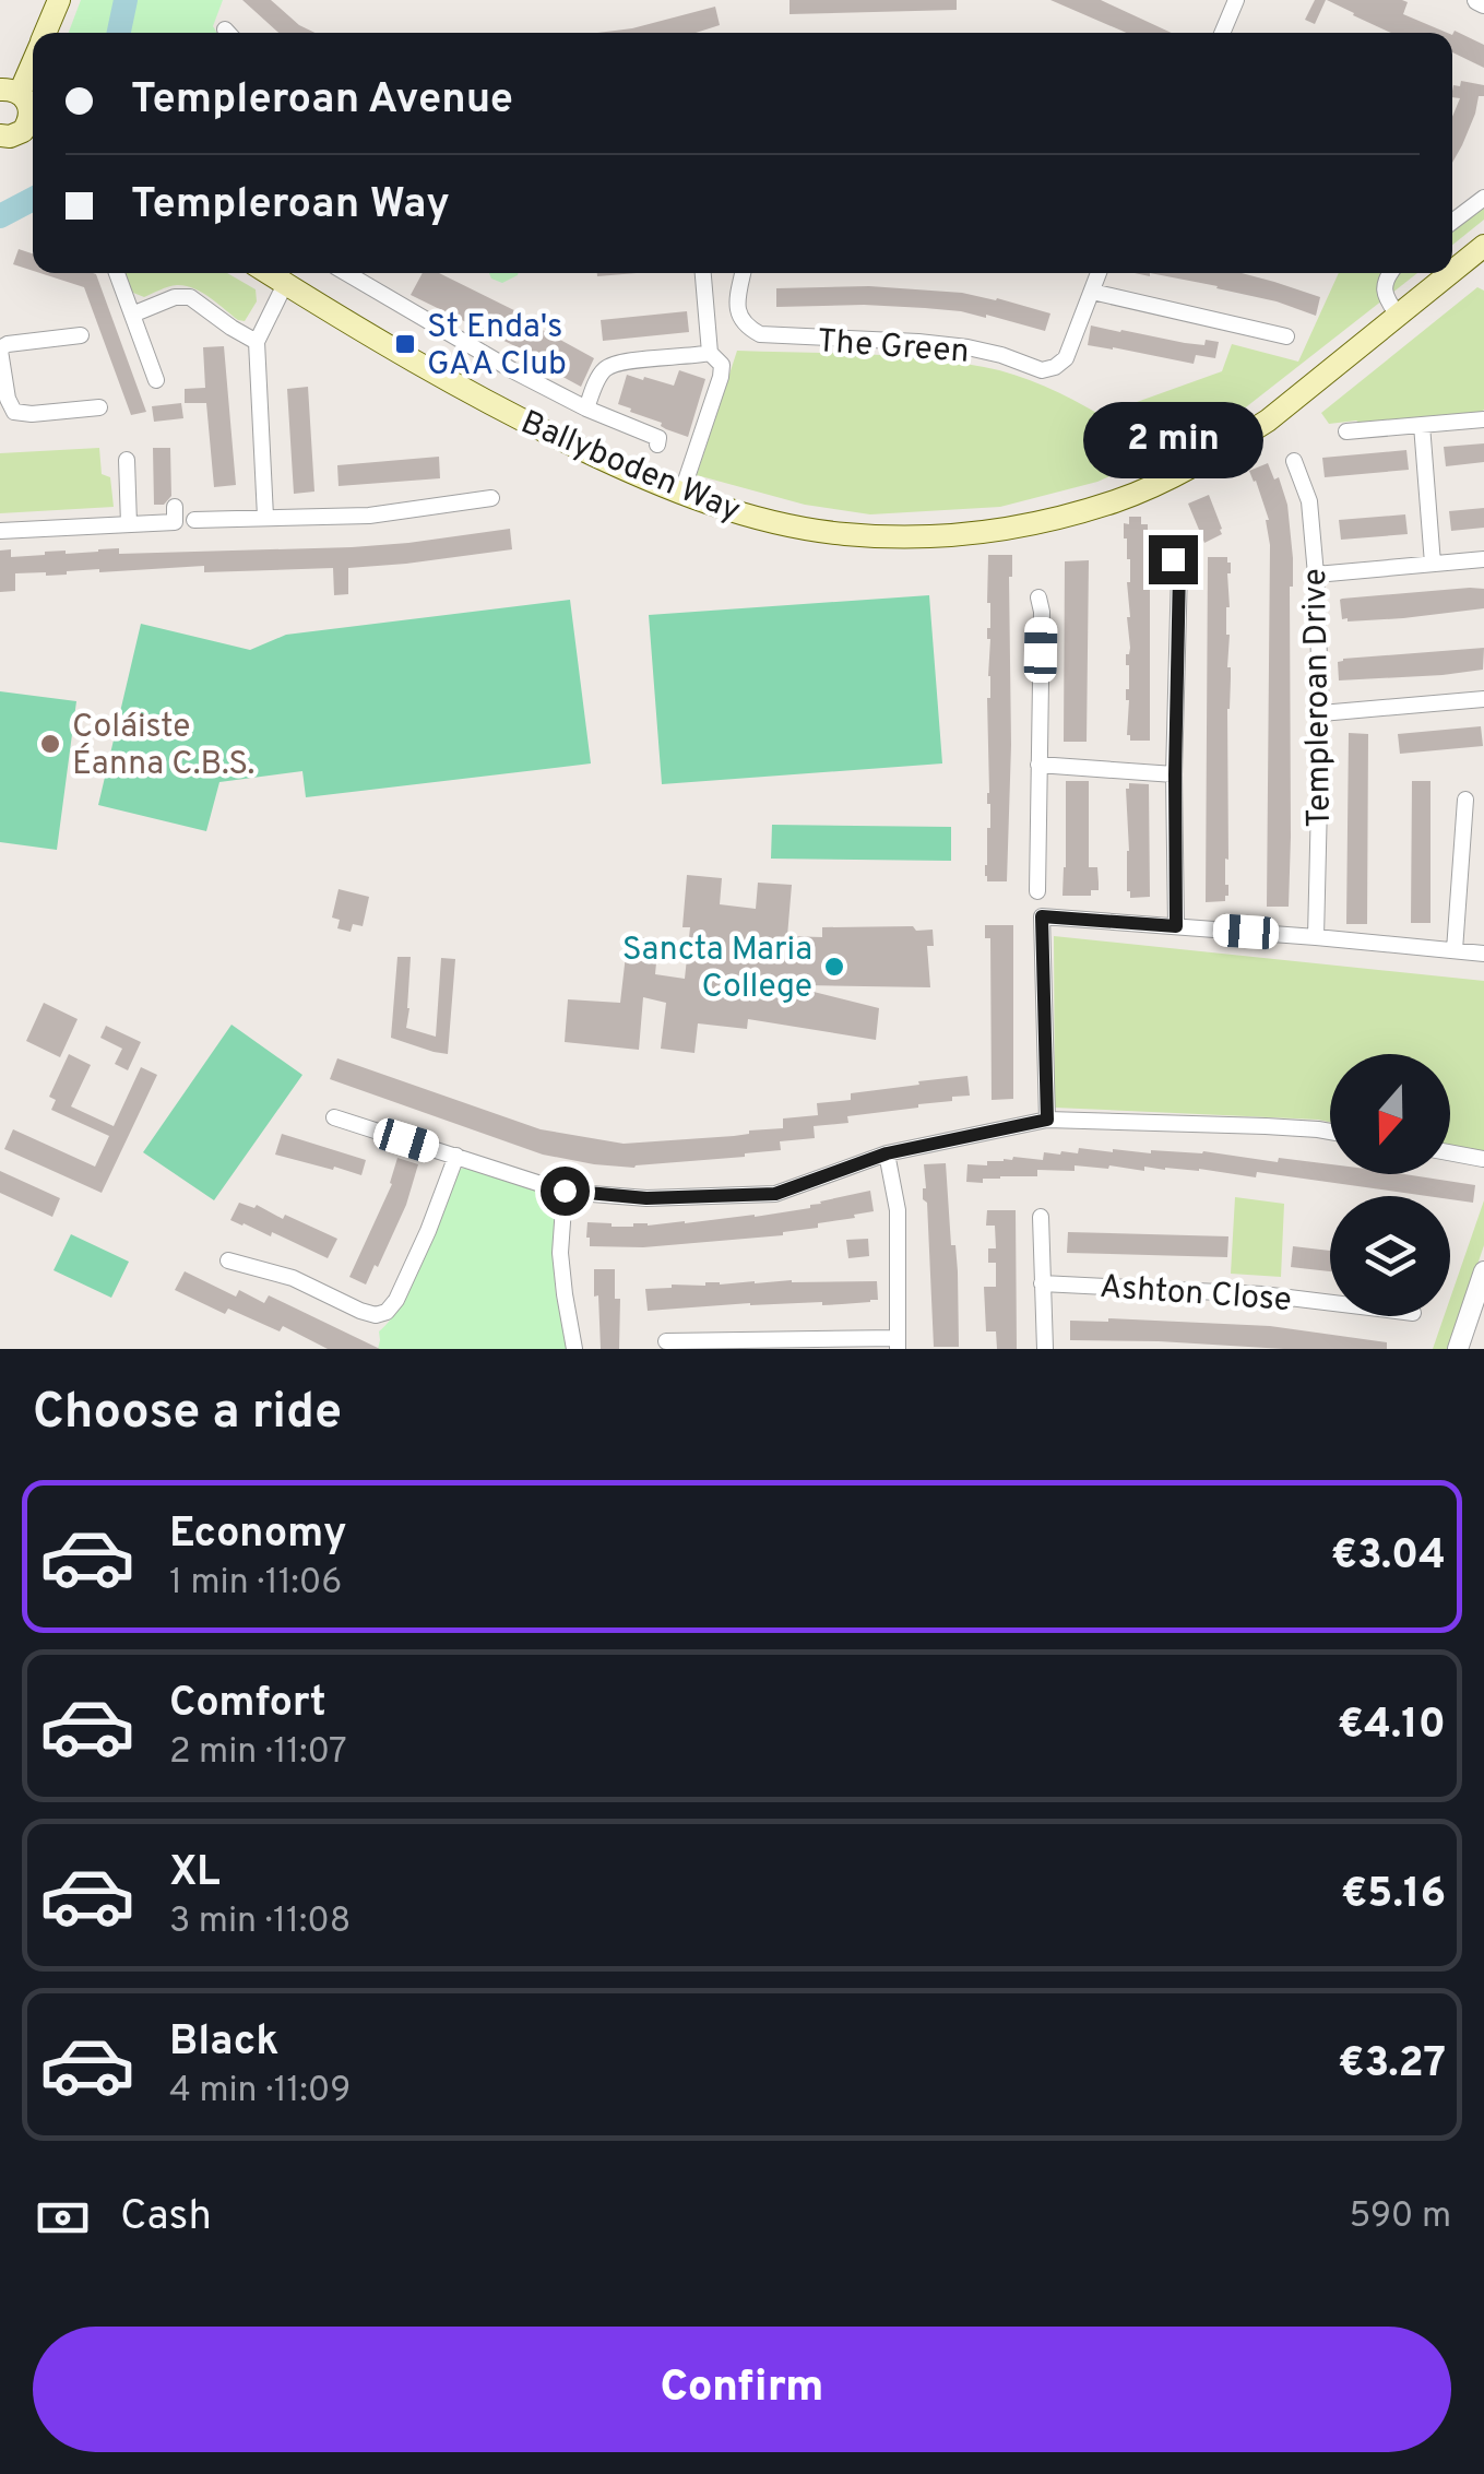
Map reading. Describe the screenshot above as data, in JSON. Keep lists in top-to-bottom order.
{
  "streets": {
    "main road": ["Ballyboden Way"],
    "street": ["The Green", "Templeroan Drive", "Ashton Close"]
  },
  "places": {
    "transit": ["St Enda's GAA Club"],
    "other": ["Coláiste Éanna C.B.S.", "Sancta Maria College"]
  },
  "north": "bottom",
  "page": {
    "banner": ["Templeroan Avenue", "Templeroan Way"],
    "bubble": "2 min",
    "heading": "Choose a ride",
    "list": [
      {
        "name": "Economy",
        "note": "1 min · 11:06",
        "value": "€3.04"
      },
      {
        "name": "Comfort",
        "note": "2 min · 11:07",
        "value": "€4.10"
      },
      {
        "name": "XL",
        "note": "3 min · 11:08",
        "value": "€5.16"
      },
      {
        "name": "Black",
        "note": "4 min · 11:09",
        "value": "€3.27"
      }
    ],
    "pay": ["Cash", "590 m"],
    "buttons": "Confirm"
  }
}
